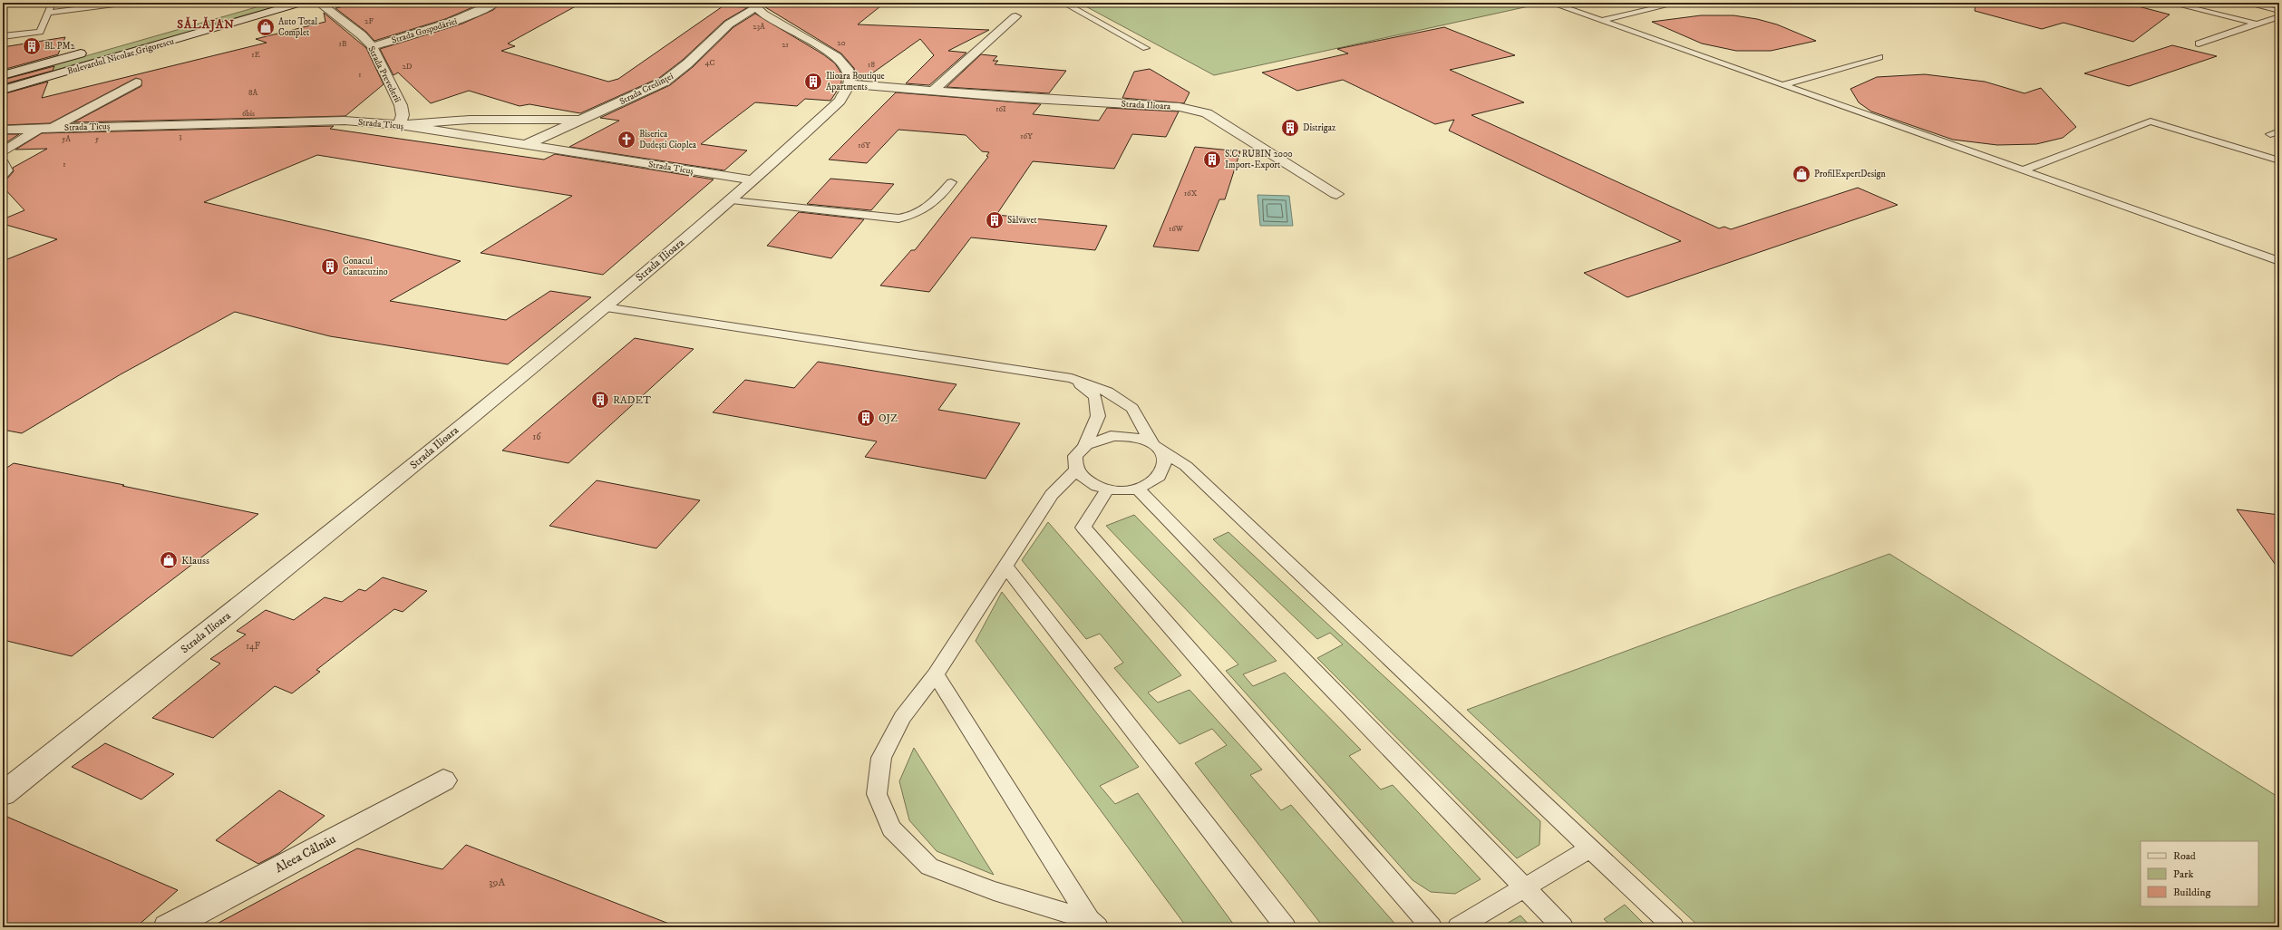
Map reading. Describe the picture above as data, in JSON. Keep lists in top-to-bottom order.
{
  "streets": {
    "street": [
      "Strada Gospodăriei",
      "Bulevardul Nicolae Grigorescu",
      "Strada Prevederii",
      "Strada Credinței",
      "Strada Ilioara",
      "Strada Ticuș",
      "Aleea Câlnău"
    ]
  },
  "crossings": [
    ["Strada Gospodăriei", "Strada Prevederii"],
    ["Strada Prevederii", "Strada Credinței"],
    ["Strada Prevederii", "Strada Ticuș"],
    ["Strada Credinței", "Strada Ticuș"],
    ["Strada Ilioara", "Strada Ticuș"]
  ],
  "districts": ["SĂLĂJAN"],
  "places": {
    "shop": ["Auto Total Complet", "ProfilExpertDesign", "Klauss"],
    "building": [
      "Bl. PM2",
      "Ilioara Boutique Apartments",
      "Distrigaz",
      "S.C. RUBIN 2000 Import-Export",
      "Salvavet",
      "Conacul Cantacuzino",
      "RADET",
      "OJZ"
    ],
    "church": ["Biserica Dudești Cioplea"]
  },
  "house_numbers": [
    "2F",
    "23A",
    "20",
    "1B",
    "21",
    "1E",
    "4C",
    "18",
    "2D",
    "1",
    "8A",
    "16I",
    "6bis",
    "3",
    "16Y",
    "5A",
    "5",
    "16Y",
    "1",
    "16X",
    "16W",
    "16",
    "14F",
    "39A"
  ],
  "legend": ["Road", "Park", "Building"]
}
